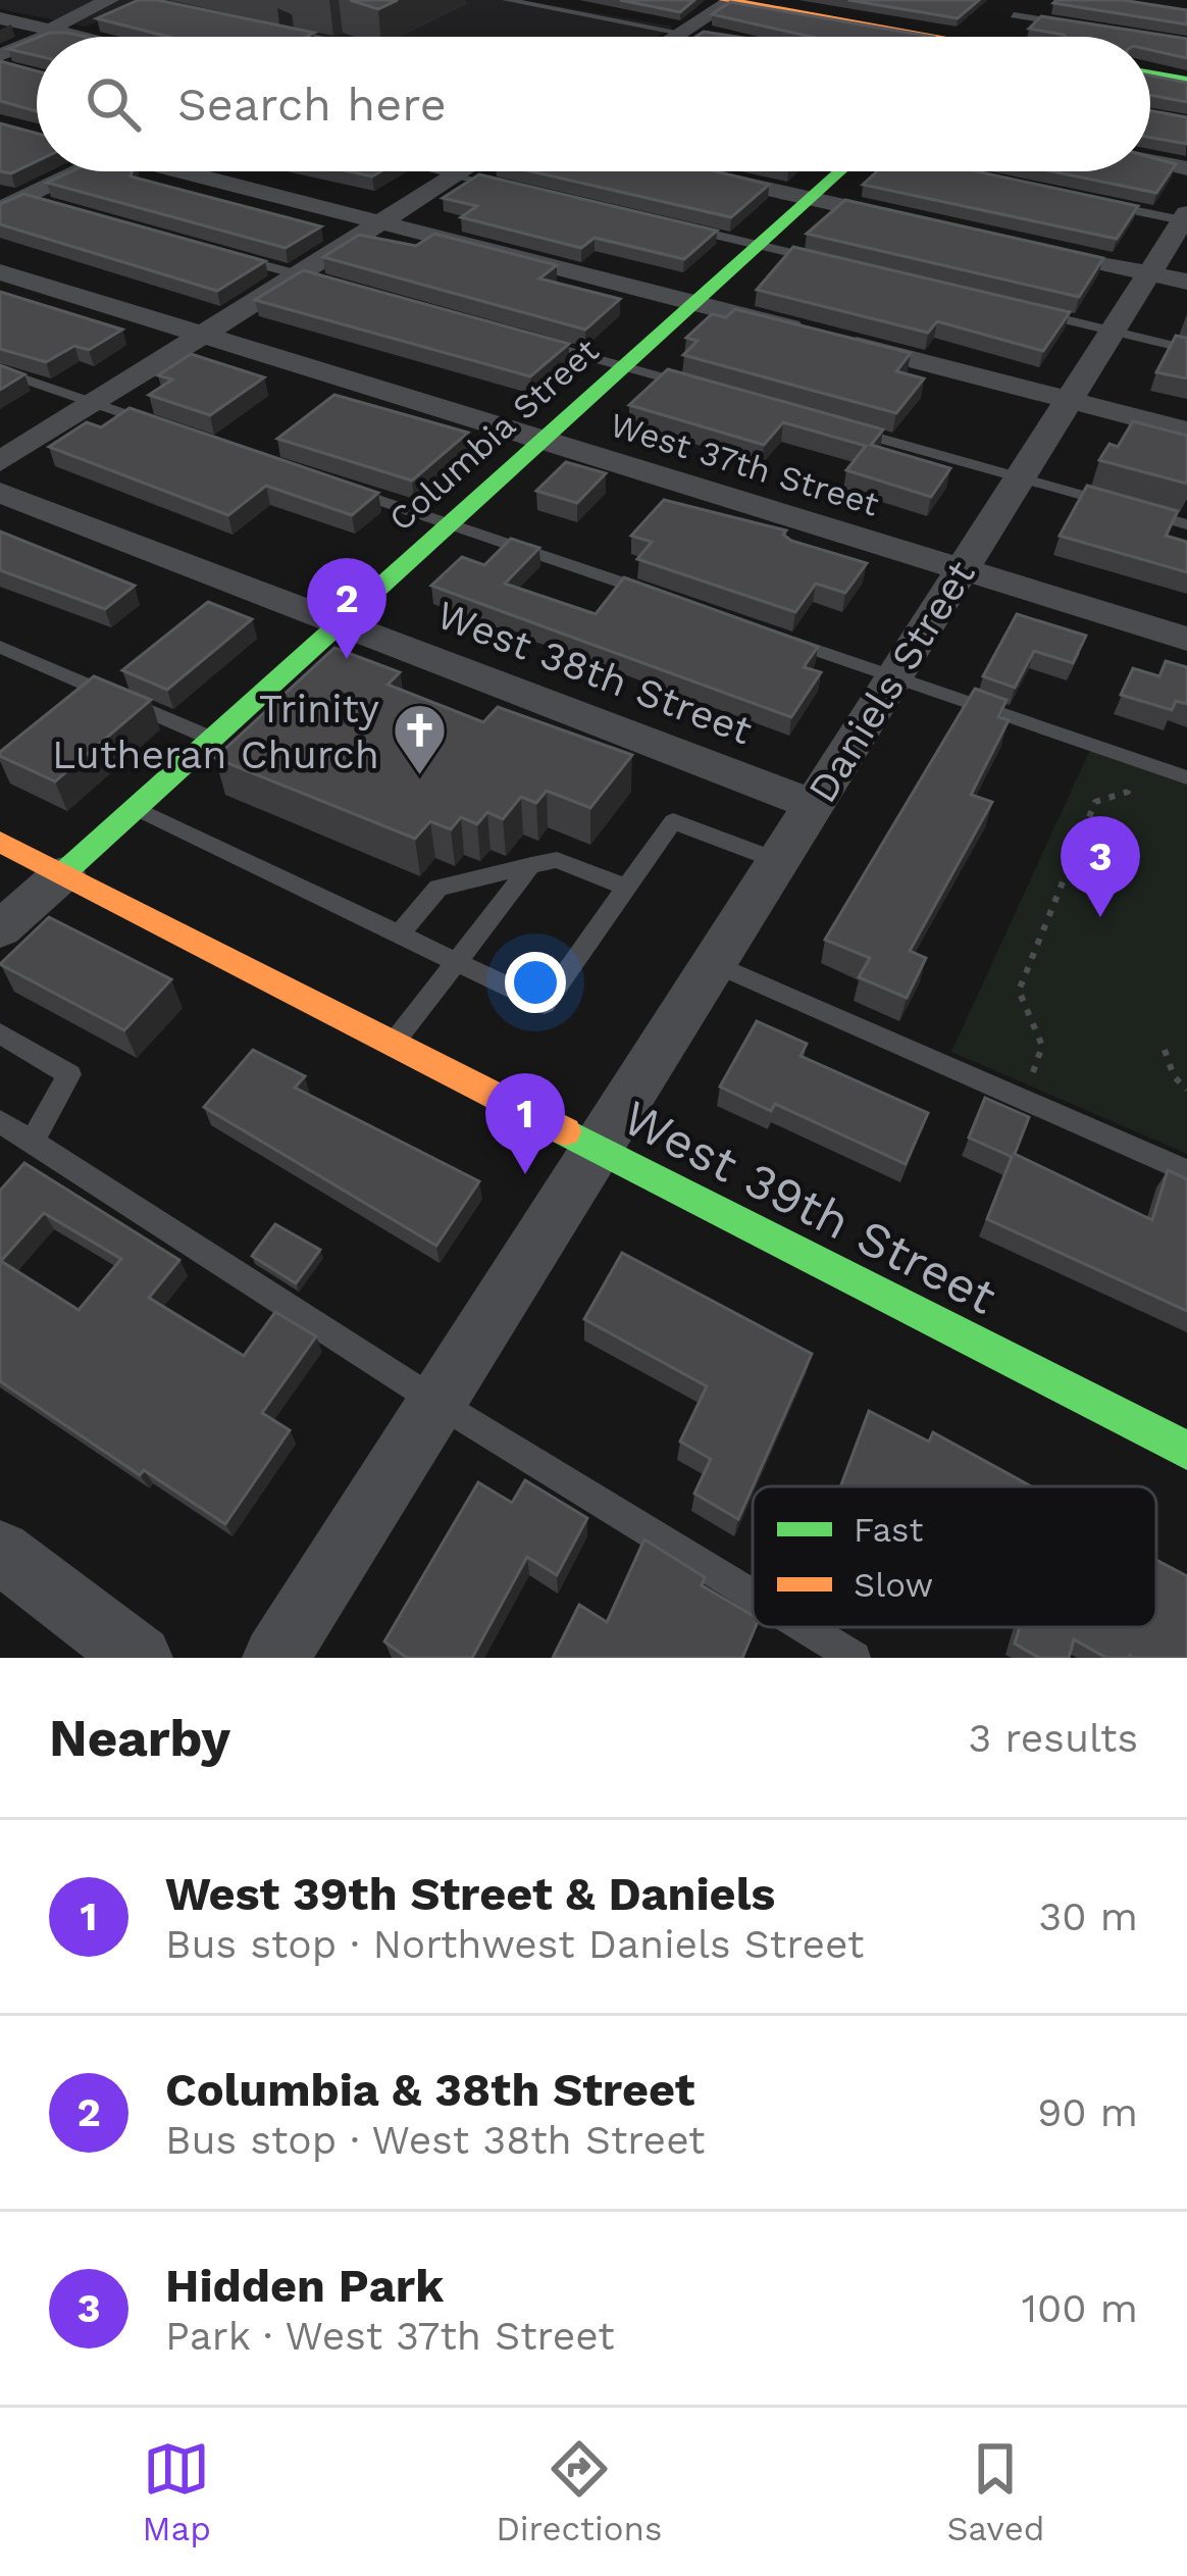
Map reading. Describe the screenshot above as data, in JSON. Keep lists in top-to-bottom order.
{
  "streets": {
    "street": [
      "Columbia Street",
      "West 37th Street",
      "West 38th Street",
      "Daniels Street",
      "West 39th Street"
    ]
  },
  "crossings": [
    ["Columbia Street", "West 37th Street"],
    ["Columbia Street", "West 38th Street"],
    ["Columbia Street", "West 39th Street"],
    ["West 37th Street", "Daniels Street"],
    ["West 38th Street", "Daniels Street"],
    ["Daniels Street", "West 39th Street"]
  ],
  "places": {
    "church": ["Trinity Lutheran Church"]
  },
  "legend": ["Fast", "Slow"],
  "page": {
    "search": "Search here",
    "pins": ["2", "3", "1"],
    "heading": ["Nearby", "3 results"],
    "list": [
      {
        "mark": "1",
        "name": "West 39th Street & Daniels",
        "note": "Bus stop · Northwest Daniels Street",
        "value": "30 m"
      },
      {
        "mark": "2",
        "name": "Columbia & 38th Street",
        "note": "Bus stop · West 38th Street",
        "value": "90 m"
      },
      {
        "mark": "3",
        "name": "Hidden Park",
        "note": "Park · West 37th Street",
        "value": "100 m"
      }
    ],
    "nav": ["Map", "Directions", "Saved"]
  }
}
